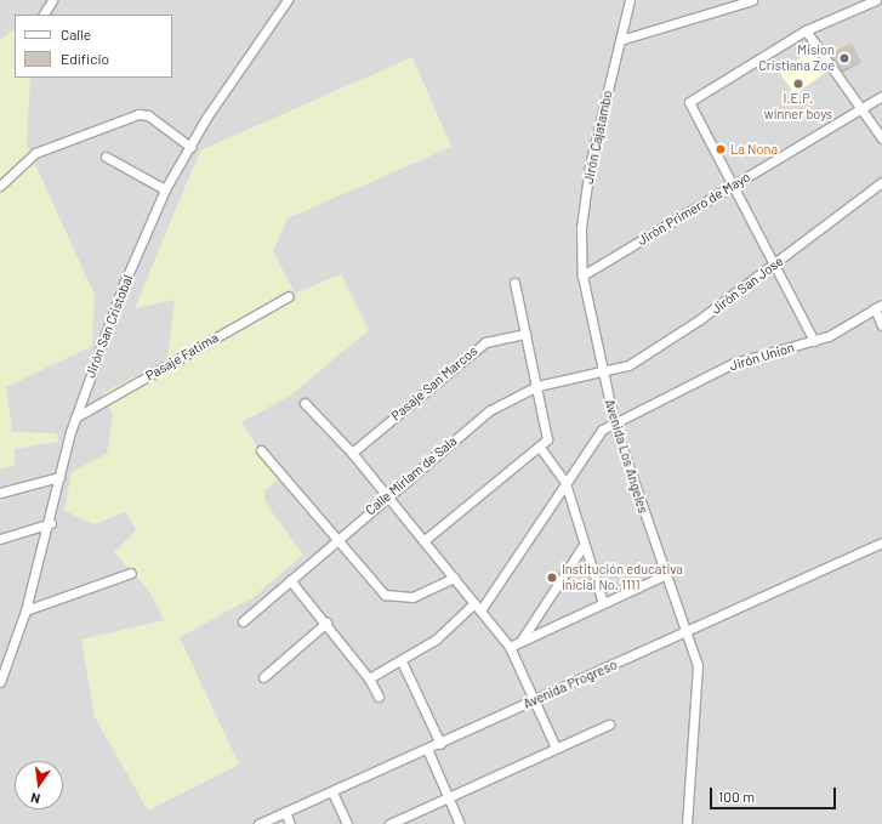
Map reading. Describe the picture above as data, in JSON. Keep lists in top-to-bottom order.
{
  "streets": {
    "street": [
      "Jirón Cajatambo",
      "Jirón Primero de Mayo",
      "Jirón San Jose",
      "Jirón San Cristobal",
      "Pasaje Fatima",
      "Jirón Union",
      "Pasaje San Marcos",
      "Avenida Los Angeles",
      "Calle Miriam de Sala",
      "Avenida Progreso"
    ]
  },
  "crossings": [
    ["Jirón Cajatambo", "Jirón Primero de Mayo"],
    ["Jirón Cajatambo", "Avenida Los Angeles"],
    ["Jirón Primero de Mayo", "Avenida Los Angeles"],
    ["Jirón San Jose", "Avenida Los Angeles"],
    ["Jirón San Jose", "Calle Miriam de Sala"],
    ["Jirón San Cristobal", "Pasaje Fatima"],
    ["Jirón Union", "Avenida Los Angeles"],
    ["Avenida Los Angeles", "Calle Miriam de Sala"],
    ["Avenida Los Angeles", "Avenida Progreso"]
  ],
  "places": [
    "Mision Cristiana Zoe",
    "I.E.P. winner boys",
    "La Nona",
    "Institución educativa inicial No. 1111"
  ],
  "legend": ["Calle", "Edificio"],
  "scale_bar": "100 m",
  "north": "bottom"
}
